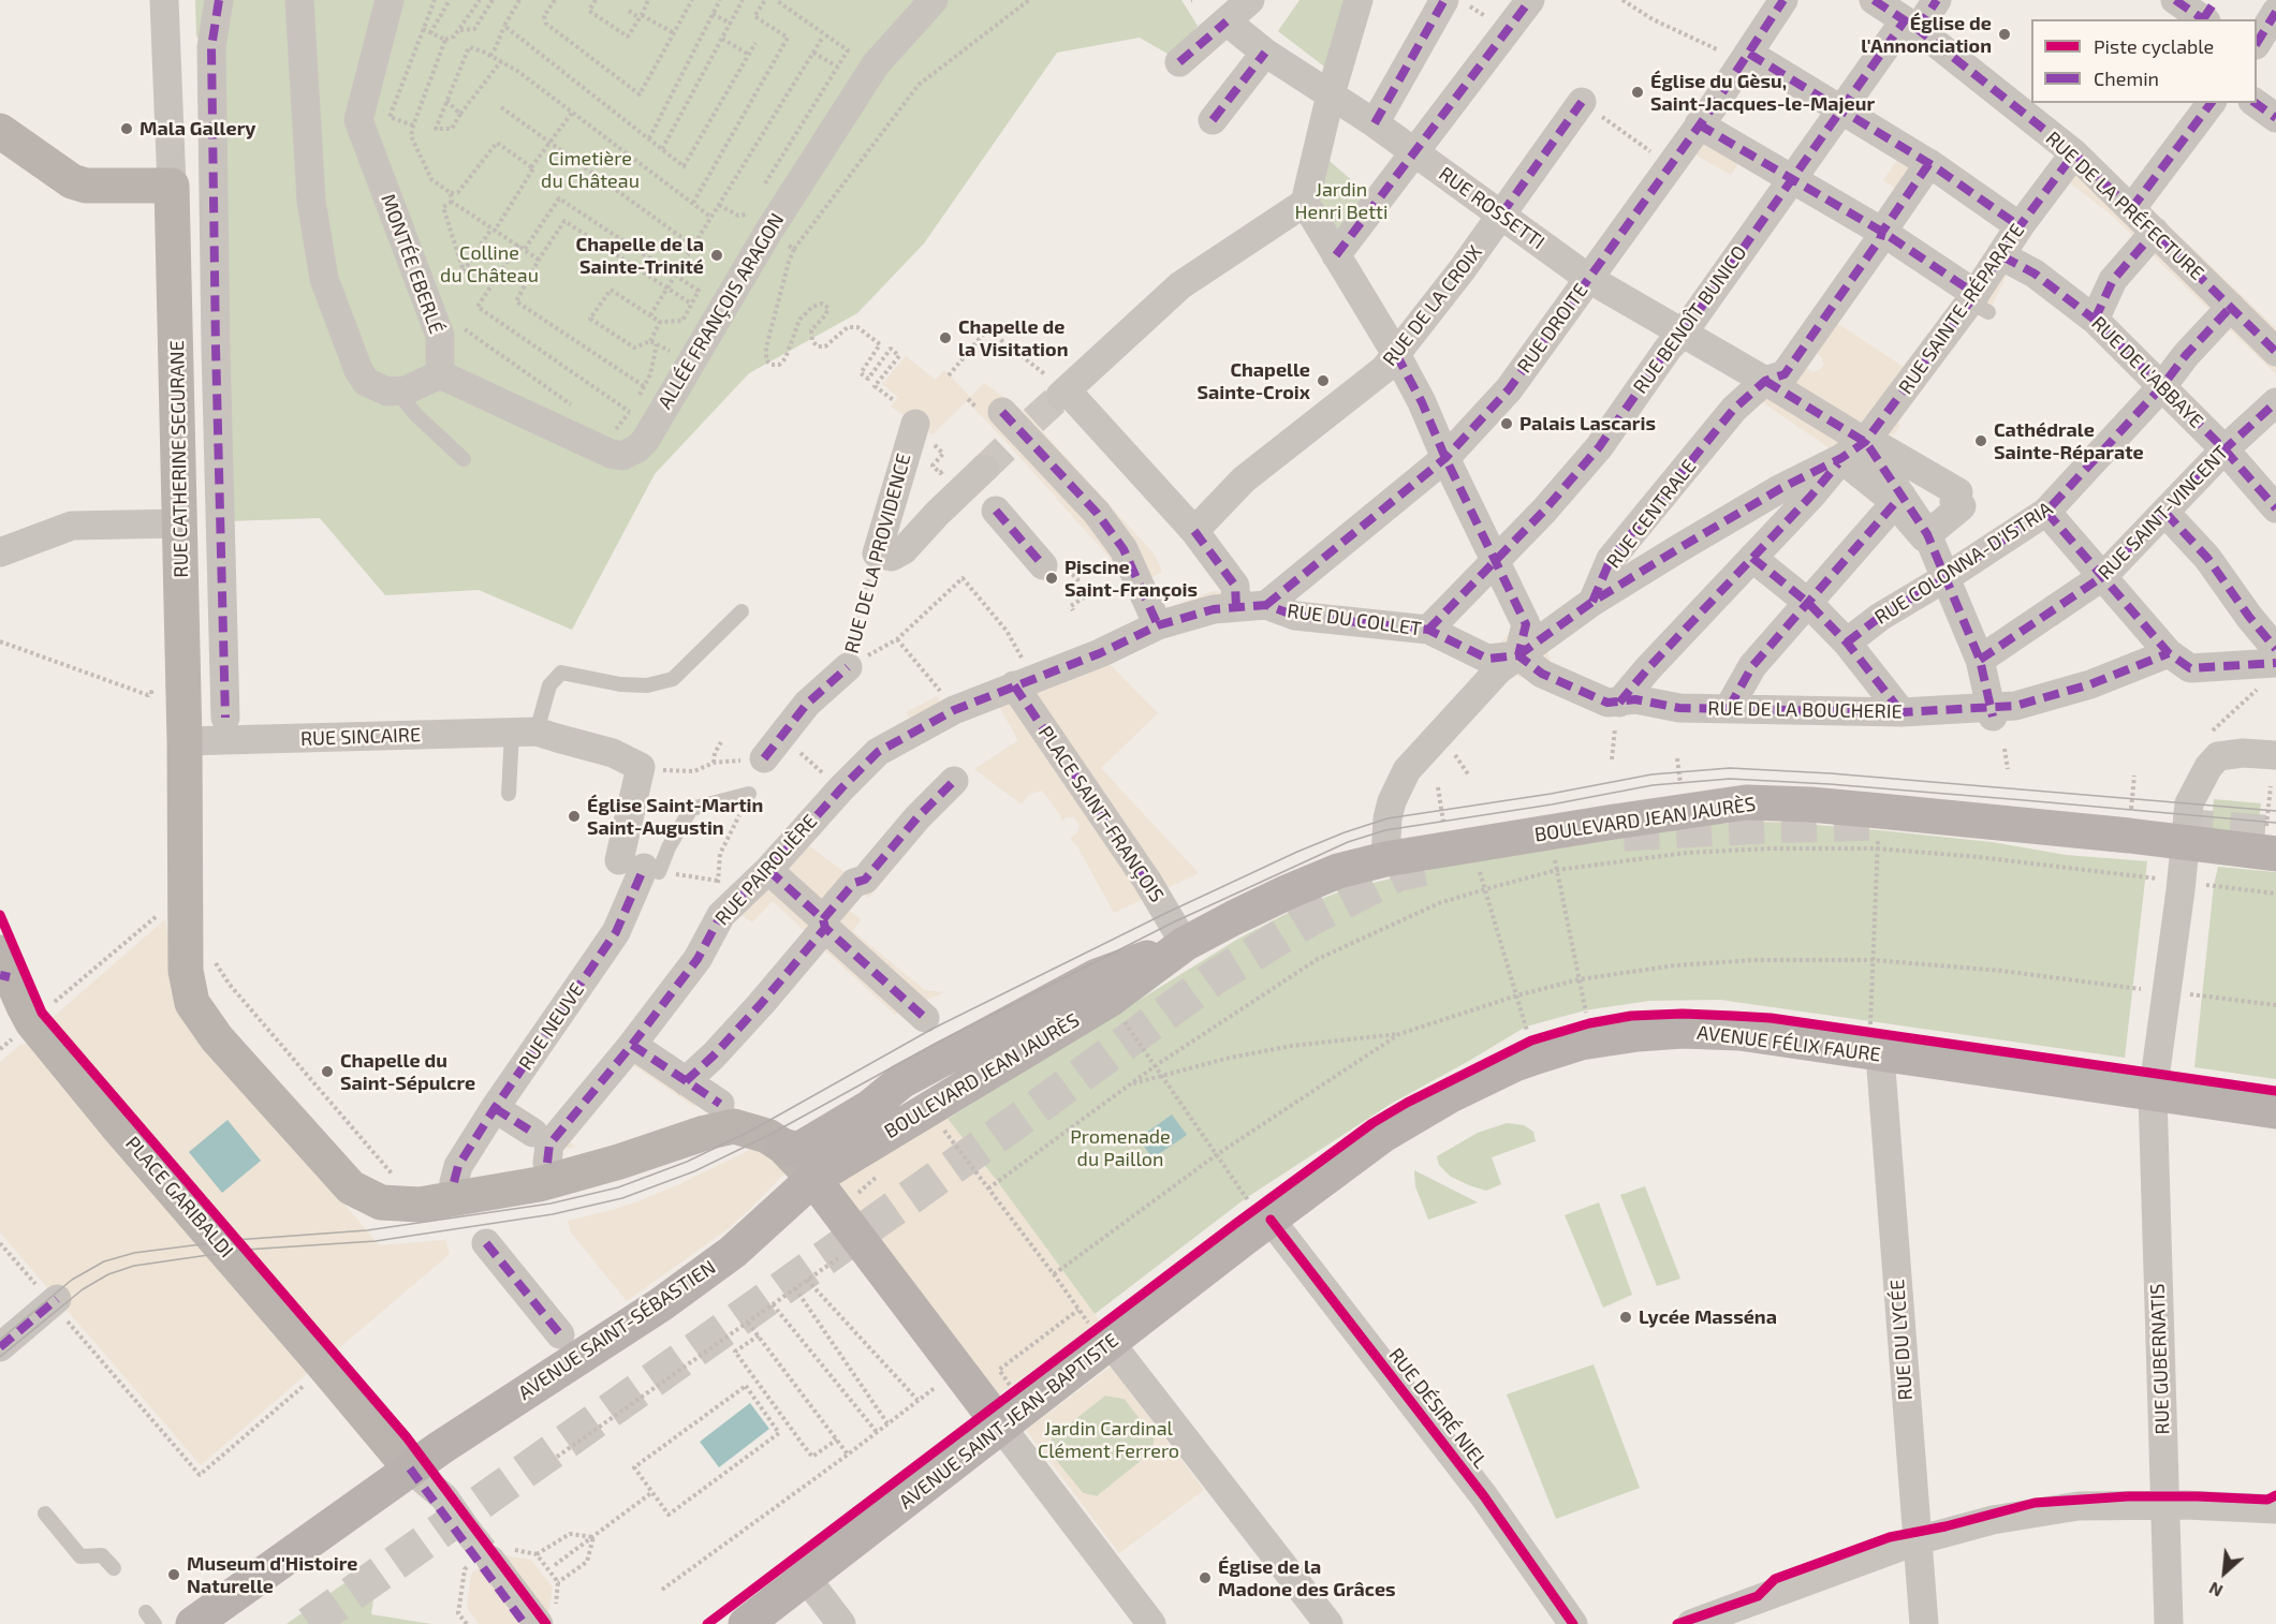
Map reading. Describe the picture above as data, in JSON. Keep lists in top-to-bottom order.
{
  "streets": {
    "main road": [
      "BOULEVARD JEAN JAURÈS",
      "AVENUE FÉLIX FAURE",
      "AVENUE SAINT-SÉBASTIEN",
      "AVENUE SAINT-JEAN-BAPTISTE"
    ],
    "street": [
      "RUE DE LA PRÉFECTURE",
      "RUE ROSSETTI",
      "MONTÉE EBERLÉ",
      "RUE DE LA CROIX",
      "RUE SAINTE-RÉPARATE",
      "ALLÉE FRANÇOIS ARAGON",
      "RUE BENOÎT BUNICO",
      "RUE DROITE",
      "RUE DE L'ABBAYE",
      "RUE CATHERINE SEGURANE",
      "RUE SAINT-VINCENT",
      "RUE CENTRALE",
      "RUE DE LA PROVIDENCE",
      "RUE COLONNA-D'ISTRIA",
      "RUE DU COLLET",
      "RUE DE LA BOUCHERIE",
      "RUE SINCAIRE",
      "PLACE SAINT-FRANÇOIS",
      "RUE PAIROLIÈRE",
      "RUE NEUVE",
      "PLACE GARIBALDI",
      "RUE DU LYCÉE",
      "RUE GUBERNATIS",
      "RUE DÉSIRÉ NIEL"
    ]
  },
  "crossings": [
    ["RUE DE LA PRÉFECTURE", "RUE SAINTE-RÉPARATE"],
    ["RUE DE LA PRÉFECTURE", "RUE BENOÎT BUNICO"],
    ["RUE DE LA PRÉFECTURE", "RUE COLONNA-D'ISTRIA"],
    ["RUE ROSSETTI", "RUE DE LA CROIX"],
    ["RUE ROSSETTI", "RUE SAINTE-RÉPARATE"],
    ["RUE ROSSETTI", "RUE BENOÎT BUNICO"],
    ["RUE ROSSETTI", "RUE DROITE"],
    ["RUE ROSSETTI", "RUE CENTRALE"],
    ["MONTÉE EBERLÉ", "ALLÉE FRANÇOIS ARAGON"],
    ["RUE SAINTE-RÉPARATE", "RUE DE L'ABBAYE"],
    ["RUE BENOÎT BUNICO", "RUE DU COLLET"],
    ["RUE DROITE", "RUE DU COLLET"],
    ["RUE DROITE", "RUE PAIROLIÈRE"],
    ["RUE DE L'ABBAYE", "RUE SAINT-VINCENT"],
    ["RUE DE L'ABBAYE", "RUE COLONNA-D'ISTRIA"],
    ["RUE CATHERINE SEGURANE", "RUE SINCAIRE"],
    ["RUE CENTRALE", "RUE DU COLLET"],
    ["RUE CENTRALE", "BOULEVARD JEAN JAURÈS"],
    ["RUE DU COLLET", "RUE PAIROLIÈRE"],
    ["RUE SINCAIRE", "RUE NEUVE"],
    ["PLACE SAINT-FRANÇOIS", "BOULEVARD JEAN JAURÈS"],
    ["PLACE SAINT-FRANÇOIS", "RUE PAIROLIÈRE"],
    ["BOULEVARD JEAN JAURÈS", "AVENUE SAINT-SÉBASTIEN"],
    ["BOULEVARD JEAN JAURÈS", "RUE GUBERNATIS"],
    ["AVENUE FÉLIX FAURE", "RUE DU LYCÉE"],
    ["AVENUE FÉLIX FAURE", "RUE GUBERNATIS"],
    ["AVENUE FÉLIX FAURE", "RUE DÉSIRÉ NIEL"],
    ["AVENUE FÉLIX FAURE", "AVENUE SAINT-JEAN-BAPTISTE"],
    ["PLACE GARIBALDI", "AVENUE SAINT-SÉBASTIEN"],
    ["RUE DÉSIRÉ NIEL", "AVENUE SAINT-JEAN-BAPTISTE"]
  ],
  "parks": [
    "Cimetière du Château",
    "Jardin Henri Betti",
    "Colline du Château",
    "Promenade du Paillon",
    "Jardin Cardinal Clément Ferrero"
  ],
  "places": [
    "Église de l'Annonciation",
    "Église du Gèsu, Saint-Jacques-le-Majeur",
    "Mala Gallery",
    "Chapelle de la Sainte-Trinité",
    "Chapelle de la Visitation",
    "Chapelle Sainte-Croix",
    "Palais Lascaris",
    "Cathédrale Sainte-Réparate",
    "Piscine Saint-François",
    "Église Saint-Martin Saint-Augustin",
    "Chapelle du Saint-Sépulcre",
    "Lycée Masséna",
    "Museum d'Histoire Naturelle",
    "Église de la Madone des Grâces"
  ],
  "legend": ["Piste cyclable", "Chemin"],
  "north": "bottom left"
}
